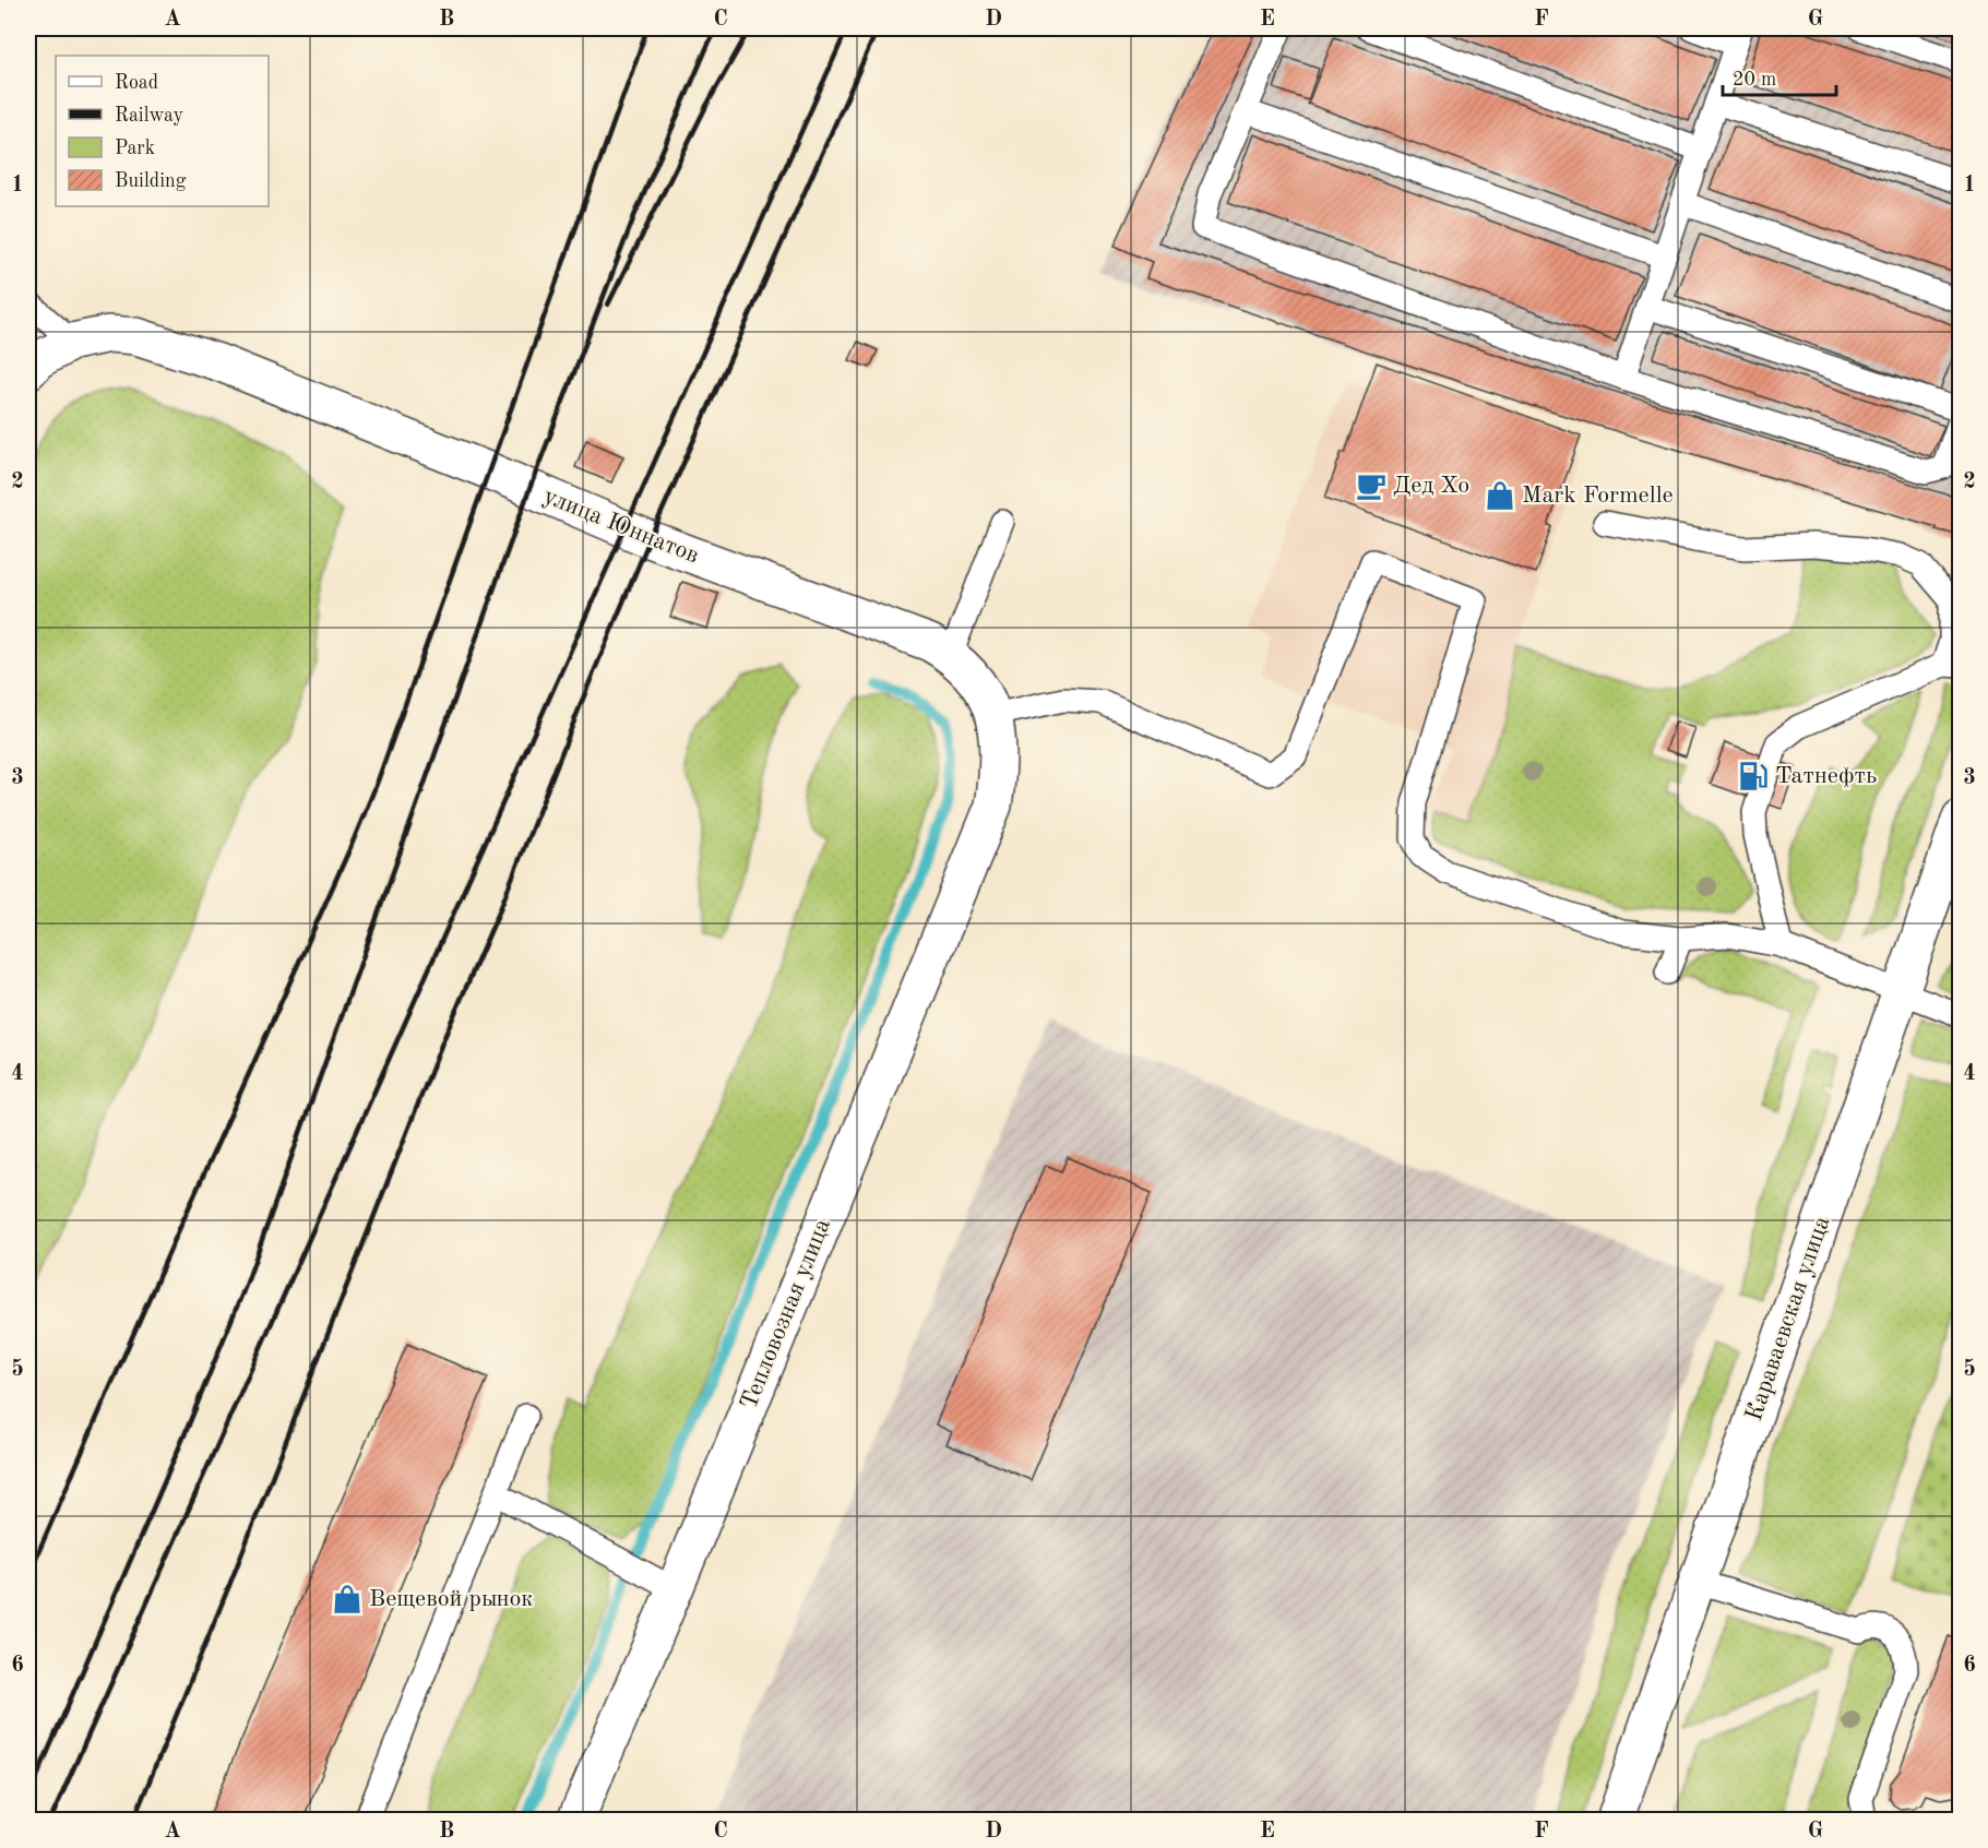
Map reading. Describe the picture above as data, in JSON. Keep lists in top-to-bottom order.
{
  "streets": {
    "street": ["улица Юннатов", "Тепловозная улица", "Караваевская улица"]
  },
  "crossings": [
    ["улица Юннатов", "Тепловозная улица"]
  ],
  "places": {
    "cafe": ["Дед Хо"],
    "shop": ["Mark Formelle", "Вещевой рынок"],
    "fuel station": ["Татнефть"]
  },
  "legend": [
    "Road",
    "Railway",
    "Park",
    "Building"
  ],
  "scale_bar": "20 m",
  "grid": {
    "columns": [
      "A",
      "B",
      "C",
      "D",
      "E",
      "F",
      "G"
    ],
    "rows": [
      "1",
      "2",
      "3",
      "4",
      "5",
      "6"
    ]
  }
}
